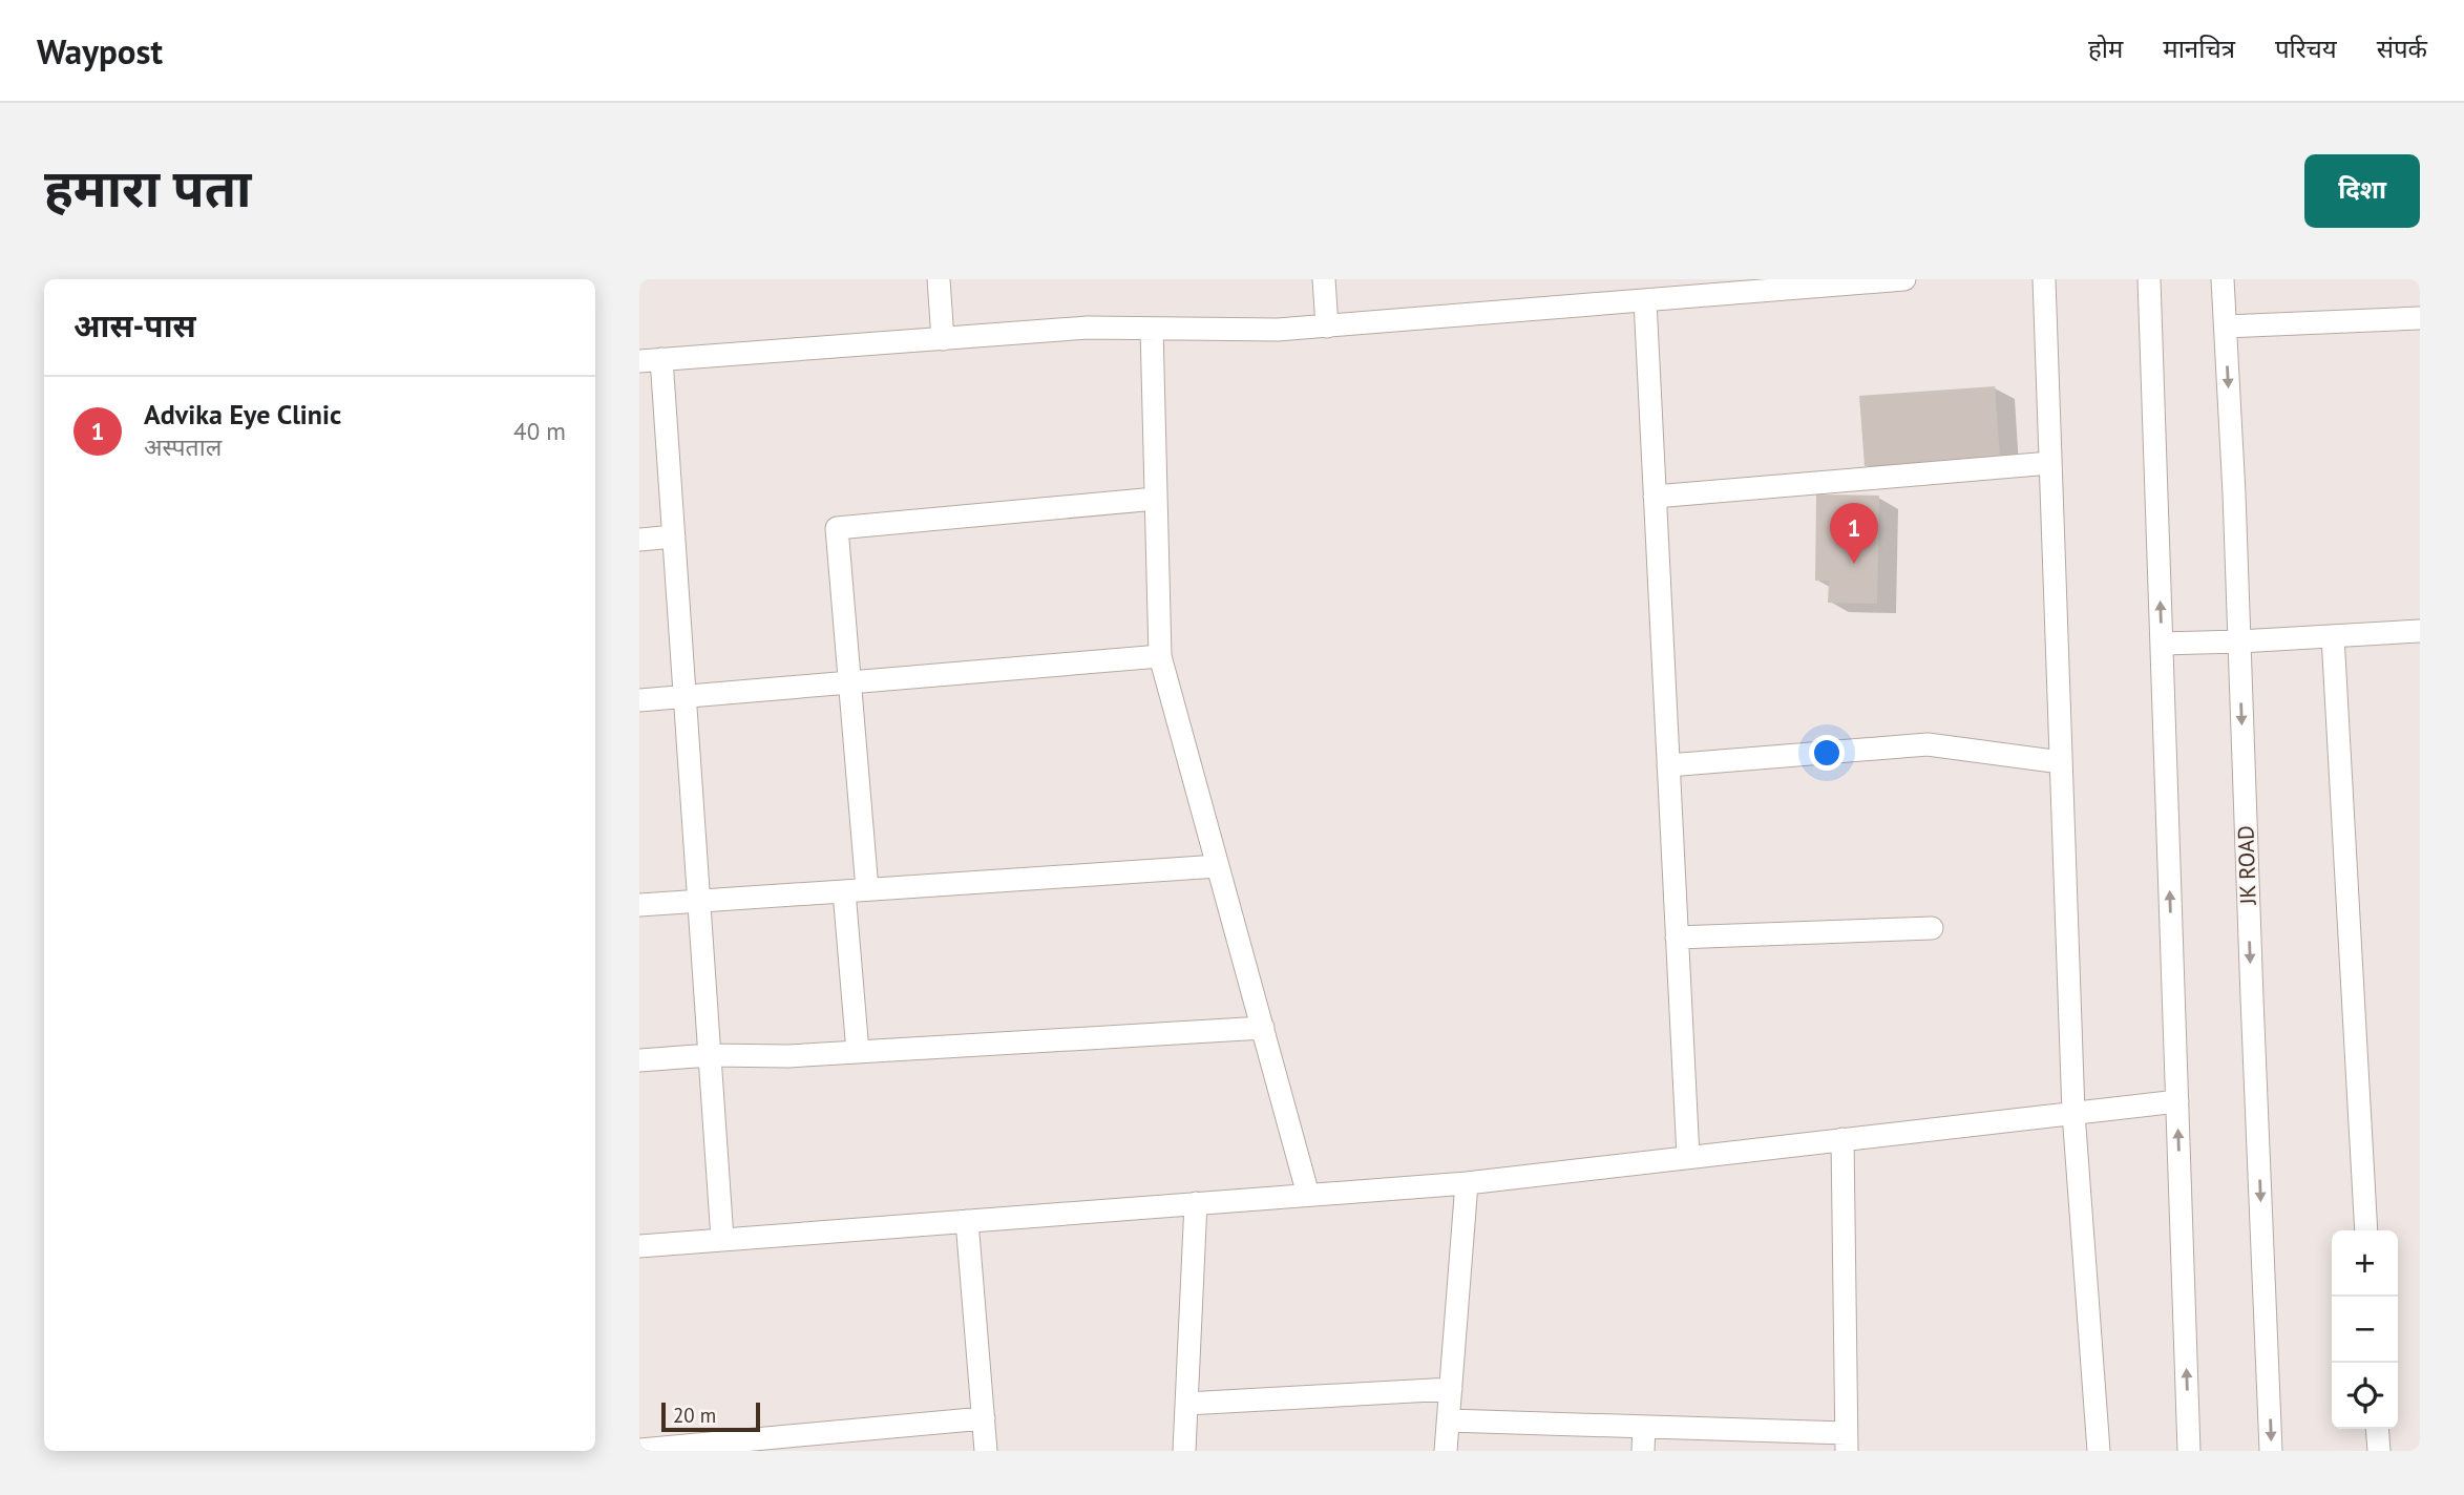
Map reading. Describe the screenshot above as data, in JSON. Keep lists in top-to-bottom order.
{
  "streets": {
    "street": ["JK ROAD"]
  },
  "scale_bar": "20 m",
  "page": {
    "header": "Waypost",
    "nav": [
      "होम",
      "मानचित्र",
      "परिचय",
      "संपर्क"
    ],
    "title": "हमारा पता",
    "buttons": "दिशा",
    "heading": "आस-पास",
    "list": [
      {
        "mark": "1",
        "name": "Advika Eye Clinic",
        "note": "अस्पताल",
        "value": "40 m"
      }
    ],
    "pins": "1",
    "map_buttons": ["+", "−"],
    "scale": "20 m"
  }
}
